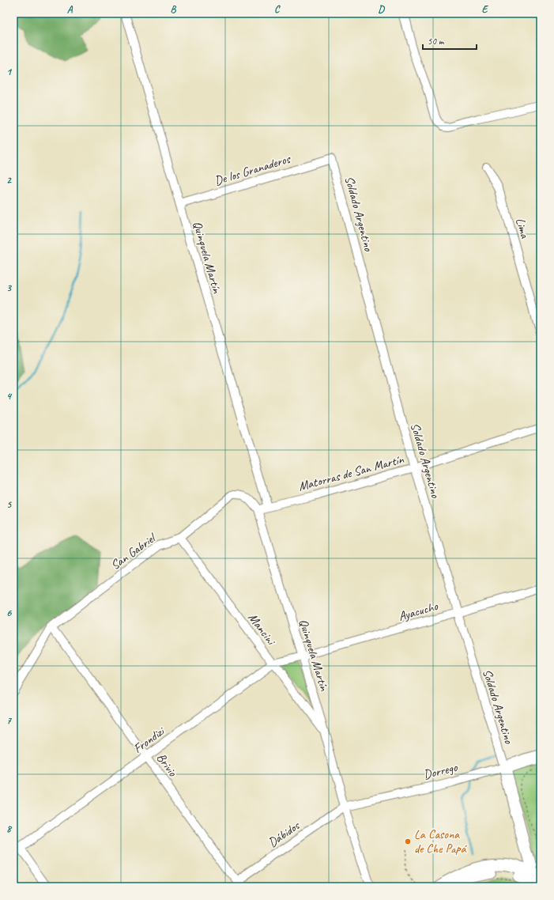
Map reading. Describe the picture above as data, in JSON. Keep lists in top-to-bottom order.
{
  "streets": {
    "main road": ["Dorrego"],
    "street": [
      "De los Granaderos",
      "Soldado Argentino",
      "Lima",
      "Quinquela Martín",
      "Matorras de San Martín",
      "San Gabriel",
      "Ayacucho",
      "Mancini",
      "Frondizi",
      "Brivio",
      "Dábidos"
    ]
  },
  "crossings": [
    ["De los Granaderos", "Soldado Argentino"],
    ["De los Granaderos", "Quinquela Martín"],
    ["Soldado Argentino", "Matorras de San Martín"],
    ["Soldado Argentino", "Ayacucho"],
    ["Soldado Argentino", "Dorrego"],
    ["Quinquela Martín", "Matorras de San Martín"],
    ["Quinquela Martín", "San Gabriel"],
    ["Quinquela Martín", "Ayacucho"],
    ["Quinquela Martín", "Mancini"],
    ["Quinquela Martín", "Frondizi"],
    ["Quinquela Martín", "Dorrego"],
    ["Quinquela Martín", "Dábidos"],
    ["Matorras de San Martín", "San Gabriel"],
    ["San Gabriel", "Mancini"],
    ["San Gabriel", "Brivio"],
    ["Ayacucho", "Frondizi"],
    ["Mancini", "Frondizi"],
    ["Frondizi", "Brivio"],
    ["Brivio", "Dábidos"],
    ["Dorrego", "Dábidos"]
  ],
  "places": ["La Casona de Che Papá"],
  "scale_bar": "50 m",
  "grid": {
    "columns": [
      "A",
      "B",
      "C",
      "D",
      "E"
    ],
    "rows": [
      "1",
      "2",
      "3",
      "4",
      "5",
      "6",
      "7",
      "8"
    ]
  }
}
